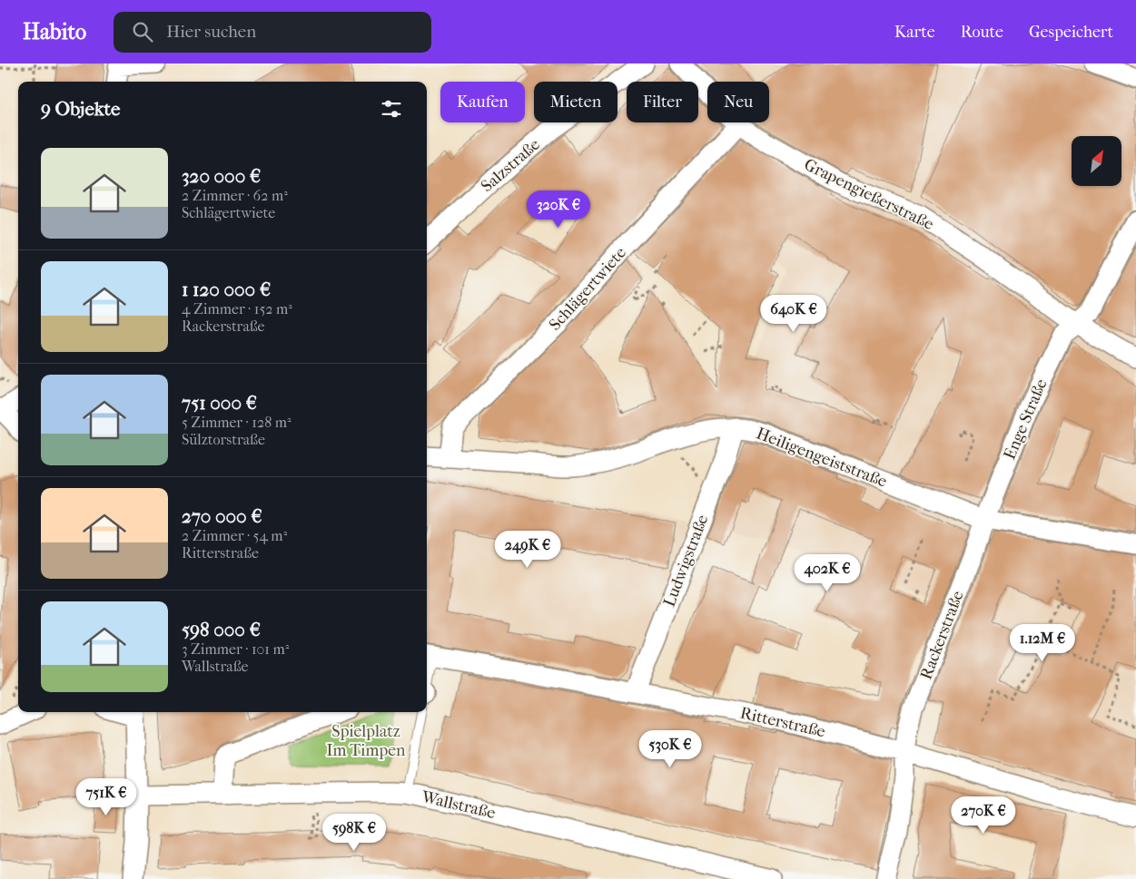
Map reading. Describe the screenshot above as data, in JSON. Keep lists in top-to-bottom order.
{
  "streets": {
    "street": [
      "Salzstraße",
      "Grapengießerstraße",
      "Schlägertwiete",
      "Enge Straße",
      "Heiligengeiststraße",
      "Ludwigstraße",
      "Rackerstraße",
      "Ritterstraße",
      "Wallstraße"
    ]
  },
  "crossings": [
    ["Grapengießerstraße", "Schlägertwiete"],
    ["Grapengießerstraße", "Enge Straße"],
    ["Schlägertwiete", "Heiligengeiststraße"],
    ["Enge Straße", "Heiligengeiststraße"],
    ["Enge Straße", "Rackerstraße"],
    ["Heiligengeiststraße", "Ludwigstraße"],
    ["Heiligengeiststraße", "Rackerstraße"],
    ["Ludwigstraße", "Ritterstraße"],
    ["Rackerstraße", "Ritterstraße"]
  ],
  "parks": ["Spielplatz Im Timpen"],
  "north": "top right",
  "page": {
    "header": "Habito",
    "search": "Hier suchen",
    "nav": ["Karte", "Route", "Gespeichert"],
    "chip": [
      "Kaufen",
      "Mieten",
      "Filter",
      "Neu"
    ],
    "heading": "9 Objekte",
    "list": [
      {
        "name": "320 000 €",
        "note": "2 Zimmer · 62 m² · Schlägertwiete"
      },
      {
        "name": "1 120 000 €",
        "note": "4 Zimmer · 152 m² · Rackerstraße"
      },
      {
        "name": "751 000 €",
        "note": "5 Zimmer · 128 m² · Sülztorstraße"
      },
      {
        "name": "270 000 €",
        "note": "2 Zimmer · 54 m² · Ritterstraße"
      },
      {
        "name": "598 000 €",
        "note": "3 Zimmer · 101 m² · Wallstraße"
      }
    ],
    "price": [
      "320K €",
      "640K €",
      "249K €",
      "402K €",
      "1.12M €",
      "530K €",
      "751K €",
      "270K €",
      "598K €"
    ]
  }
}
